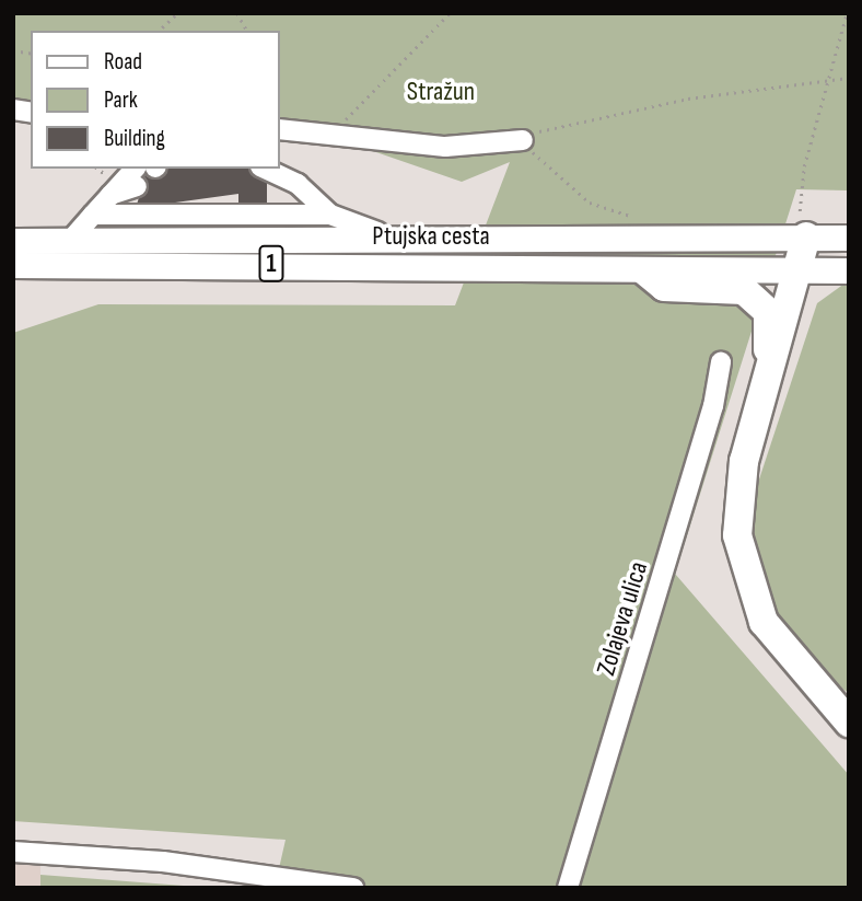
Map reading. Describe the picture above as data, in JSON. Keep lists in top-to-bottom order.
{
  "streets": {
    "main road": ["Ptujska cesta", "1"],
    "street": ["Zolajeva ulica"]
  },
  "parks": ["Stražun"],
  "legend": ["Road", "Park", "Building"]
}
